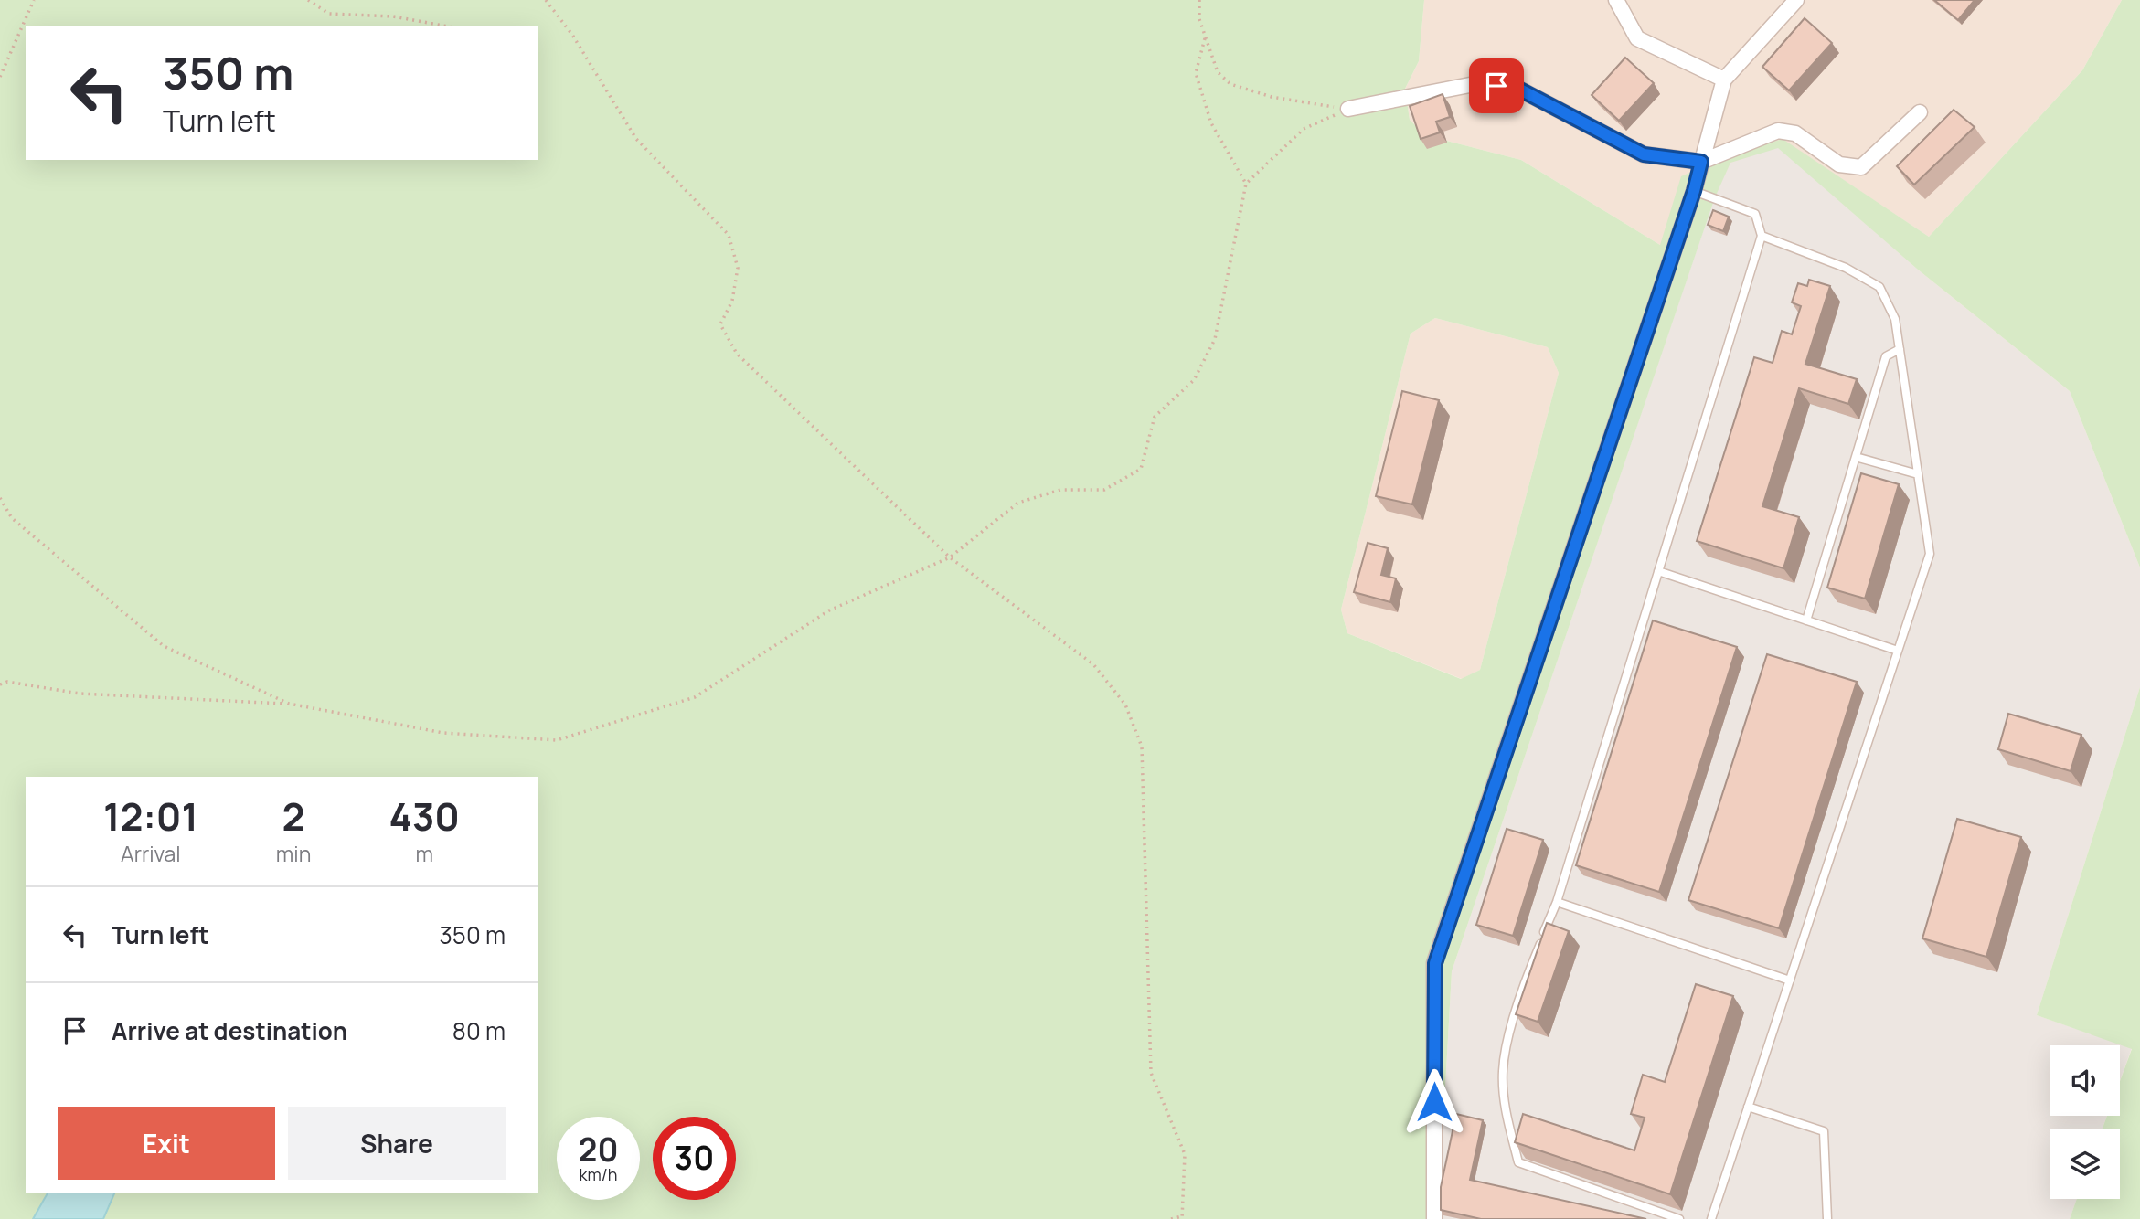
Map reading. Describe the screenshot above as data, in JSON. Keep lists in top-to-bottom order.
{
  "page": {
    "turn": ["350 m", "Turn left"],
    "eta": [
      "12:01",
      "Arrival",
      "2",
      "min",
      "430",
      "m"
    ],
    "list": [
      {
        "name": "Turn left",
        "value": "350 m"
      },
      {
        "name": "Arrive at destination",
        "value": "80 m"
      }
    ],
    "buttons": ["Exit", "Share"],
    "speed": "20 km/h",
    "limit": "30"
  }
}
